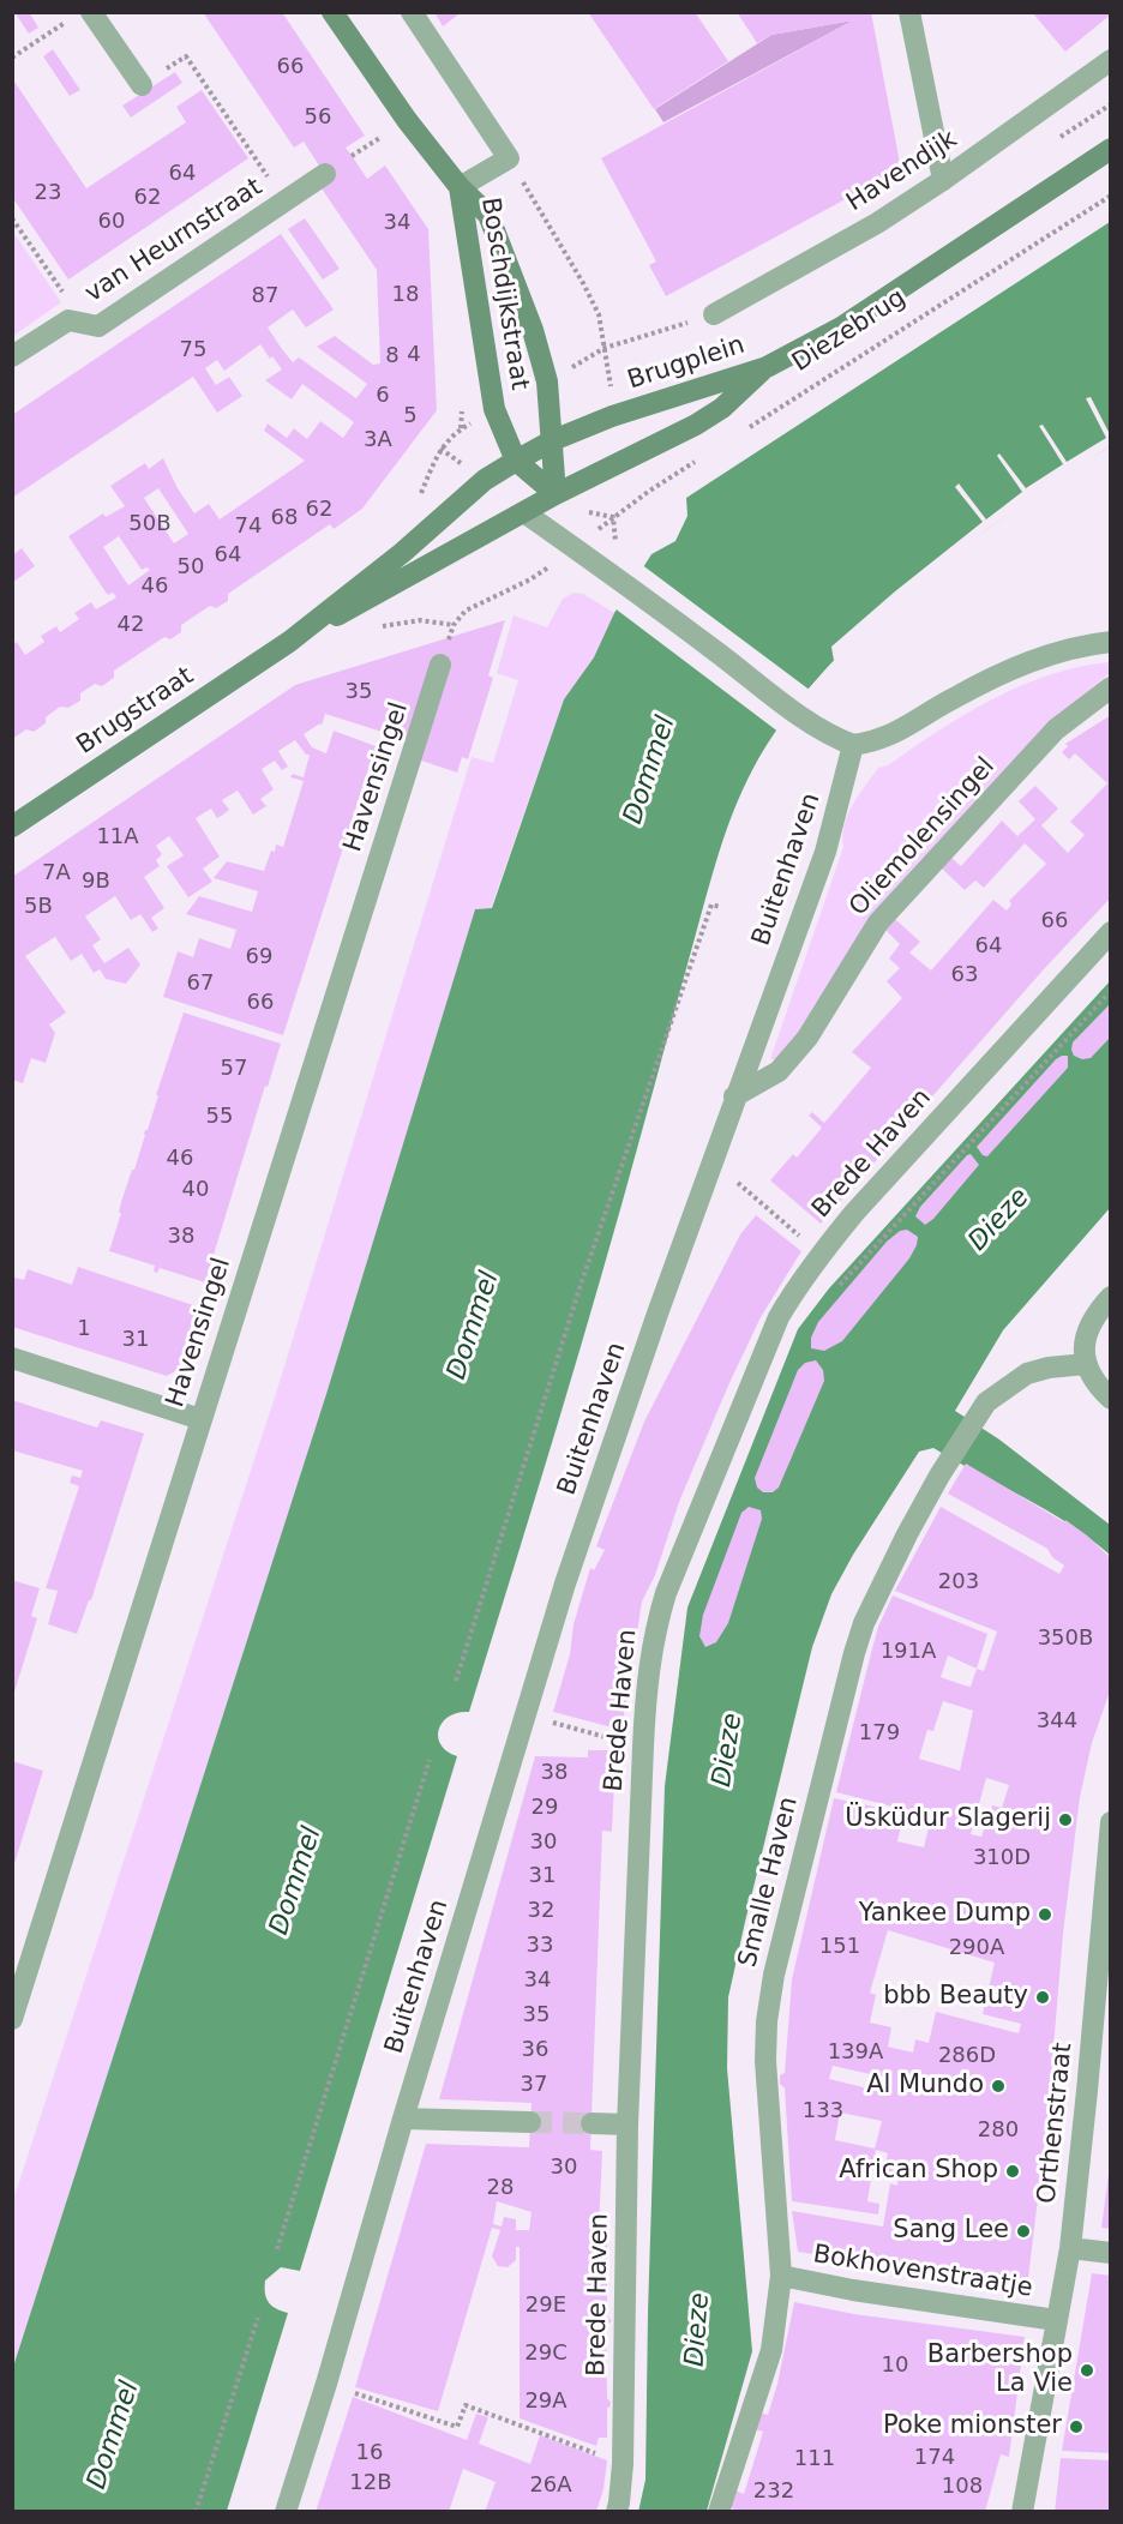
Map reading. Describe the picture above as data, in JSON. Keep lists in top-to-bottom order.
{
  "streets": {
    "street": [
      "Havendijk",
      "van Heurnstraat",
      "Boschdijkstraat",
      "Diezebrug",
      "Brugplein",
      "Brugstraat",
      "Havensingel",
      "Oliemolensingel",
      "Buitenhaven",
      "Brede Haven",
      "Smalle Haven",
      "Orthenstraat",
      "Bokhovenstraatje"
    ]
  },
  "crossings": [
    ["Boschdijkstraat", "Brugplein"],
    ["Diezebrug", "Brugplein"],
    ["Brugplein", "Brugstraat"],
    ["Oliemolensingel", "Buitenhaven"],
    ["Smalle Haven", "Bokhovenstraatje"],
    ["Orthenstraat", "Bokhovenstraatje"]
  ],
  "water": ["Dommel", "Dieze"],
  "places": [
    "Üsküdur Slagerij",
    "Yankee Dump",
    "bbb Beauty",
    "Al Mundo",
    "African Shop",
    "Sang Lee",
    "Barbershop La Vie",
    "Poke mionster"
  ],
  "house_numbers": [
    "66",
    "56",
    "64",
    "23",
    "62",
    "60",
    "34",
    "18",
    "87",
    "75",
    "4",
    "8",
    "6",
    "5",
    "3A",
    "62",
    "68",
    "50B",
    "74",
    "64",
    "50",
    "46",
    "42",
    "35",
    "11A",
    "7A",
    "9B",
    "5B",
    "66",
    "64",
    "69",
    "63",
    "67",
    "66",
    "57",
    "55",
    "46",
    "40",
    "38",
    "1",
    "31",
    "203",
    "350B",
    "191A",
    "344",
    "179",
    "38",
    "29",
    "30",
    "310D",
    "31",
    "32",
    "33",
    "151",
    "290A",
    "34",
    "35",
    "36",
    "139A",
    "286D",
    "37",
    "133",
    "280",
    "30",
    "28",
    "29E",
    "29C",
    "10",
    "29A",
    "16",
    "174",
    "111",
    "12B",
    "26A",
    "108",
    "232"
  ]
}
